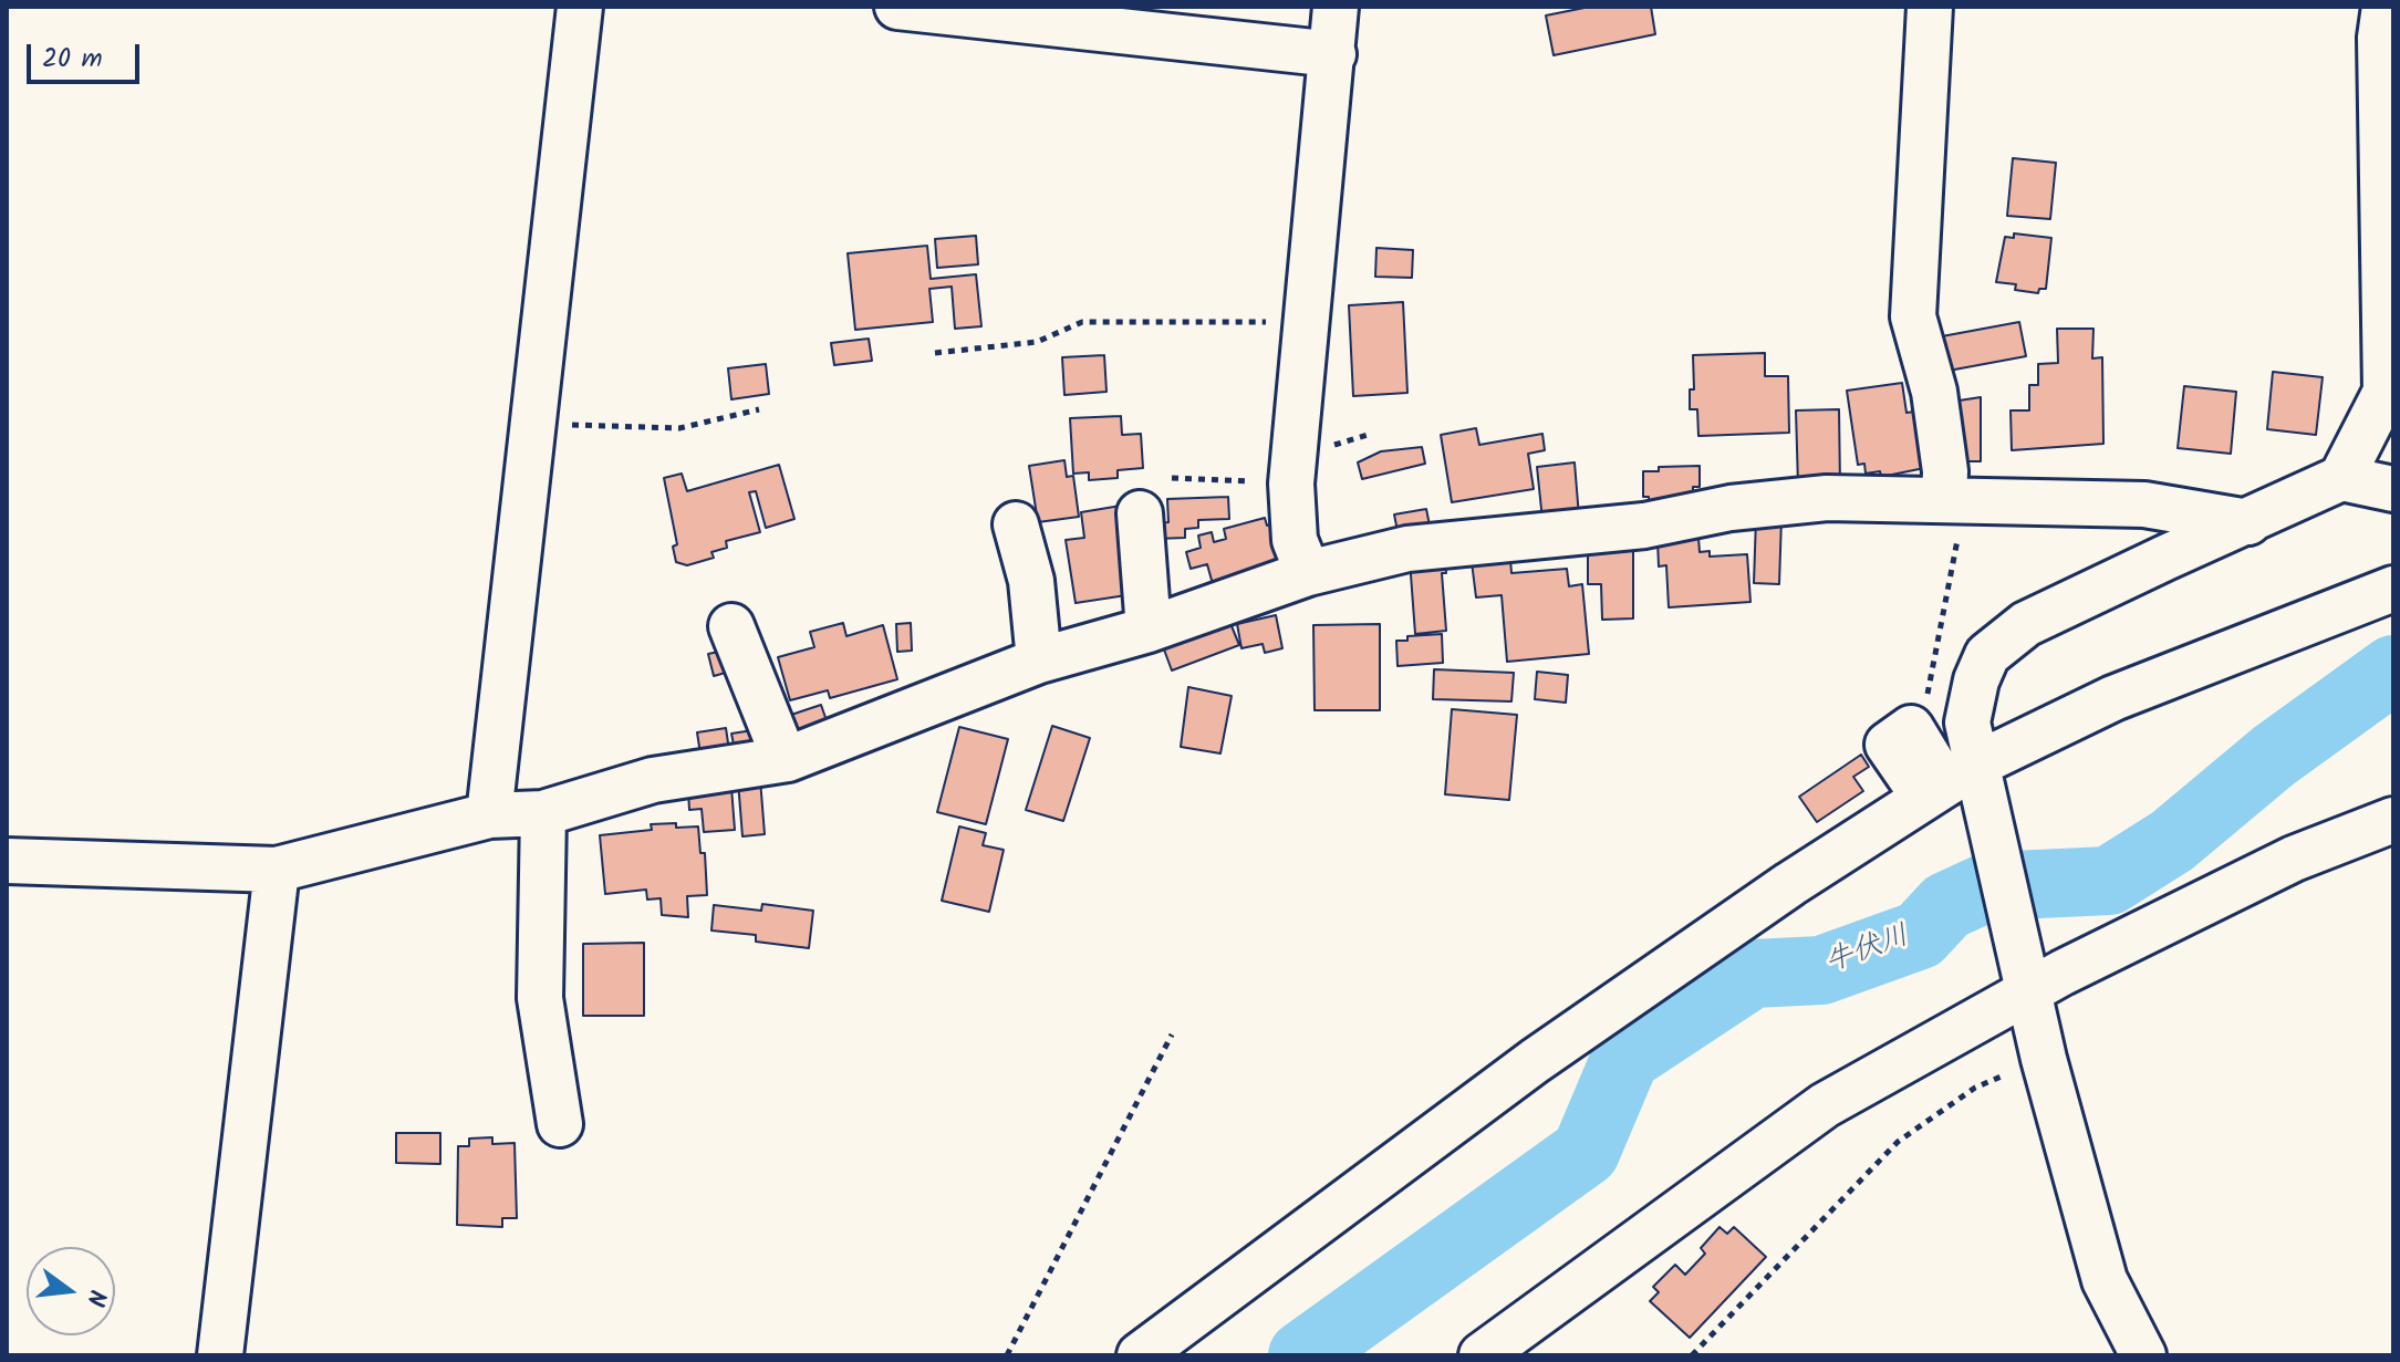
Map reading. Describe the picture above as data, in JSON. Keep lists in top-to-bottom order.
{
  "water": ["牛伏川"],
  "scale_bar": "20 m",
  "north": "right"
}
